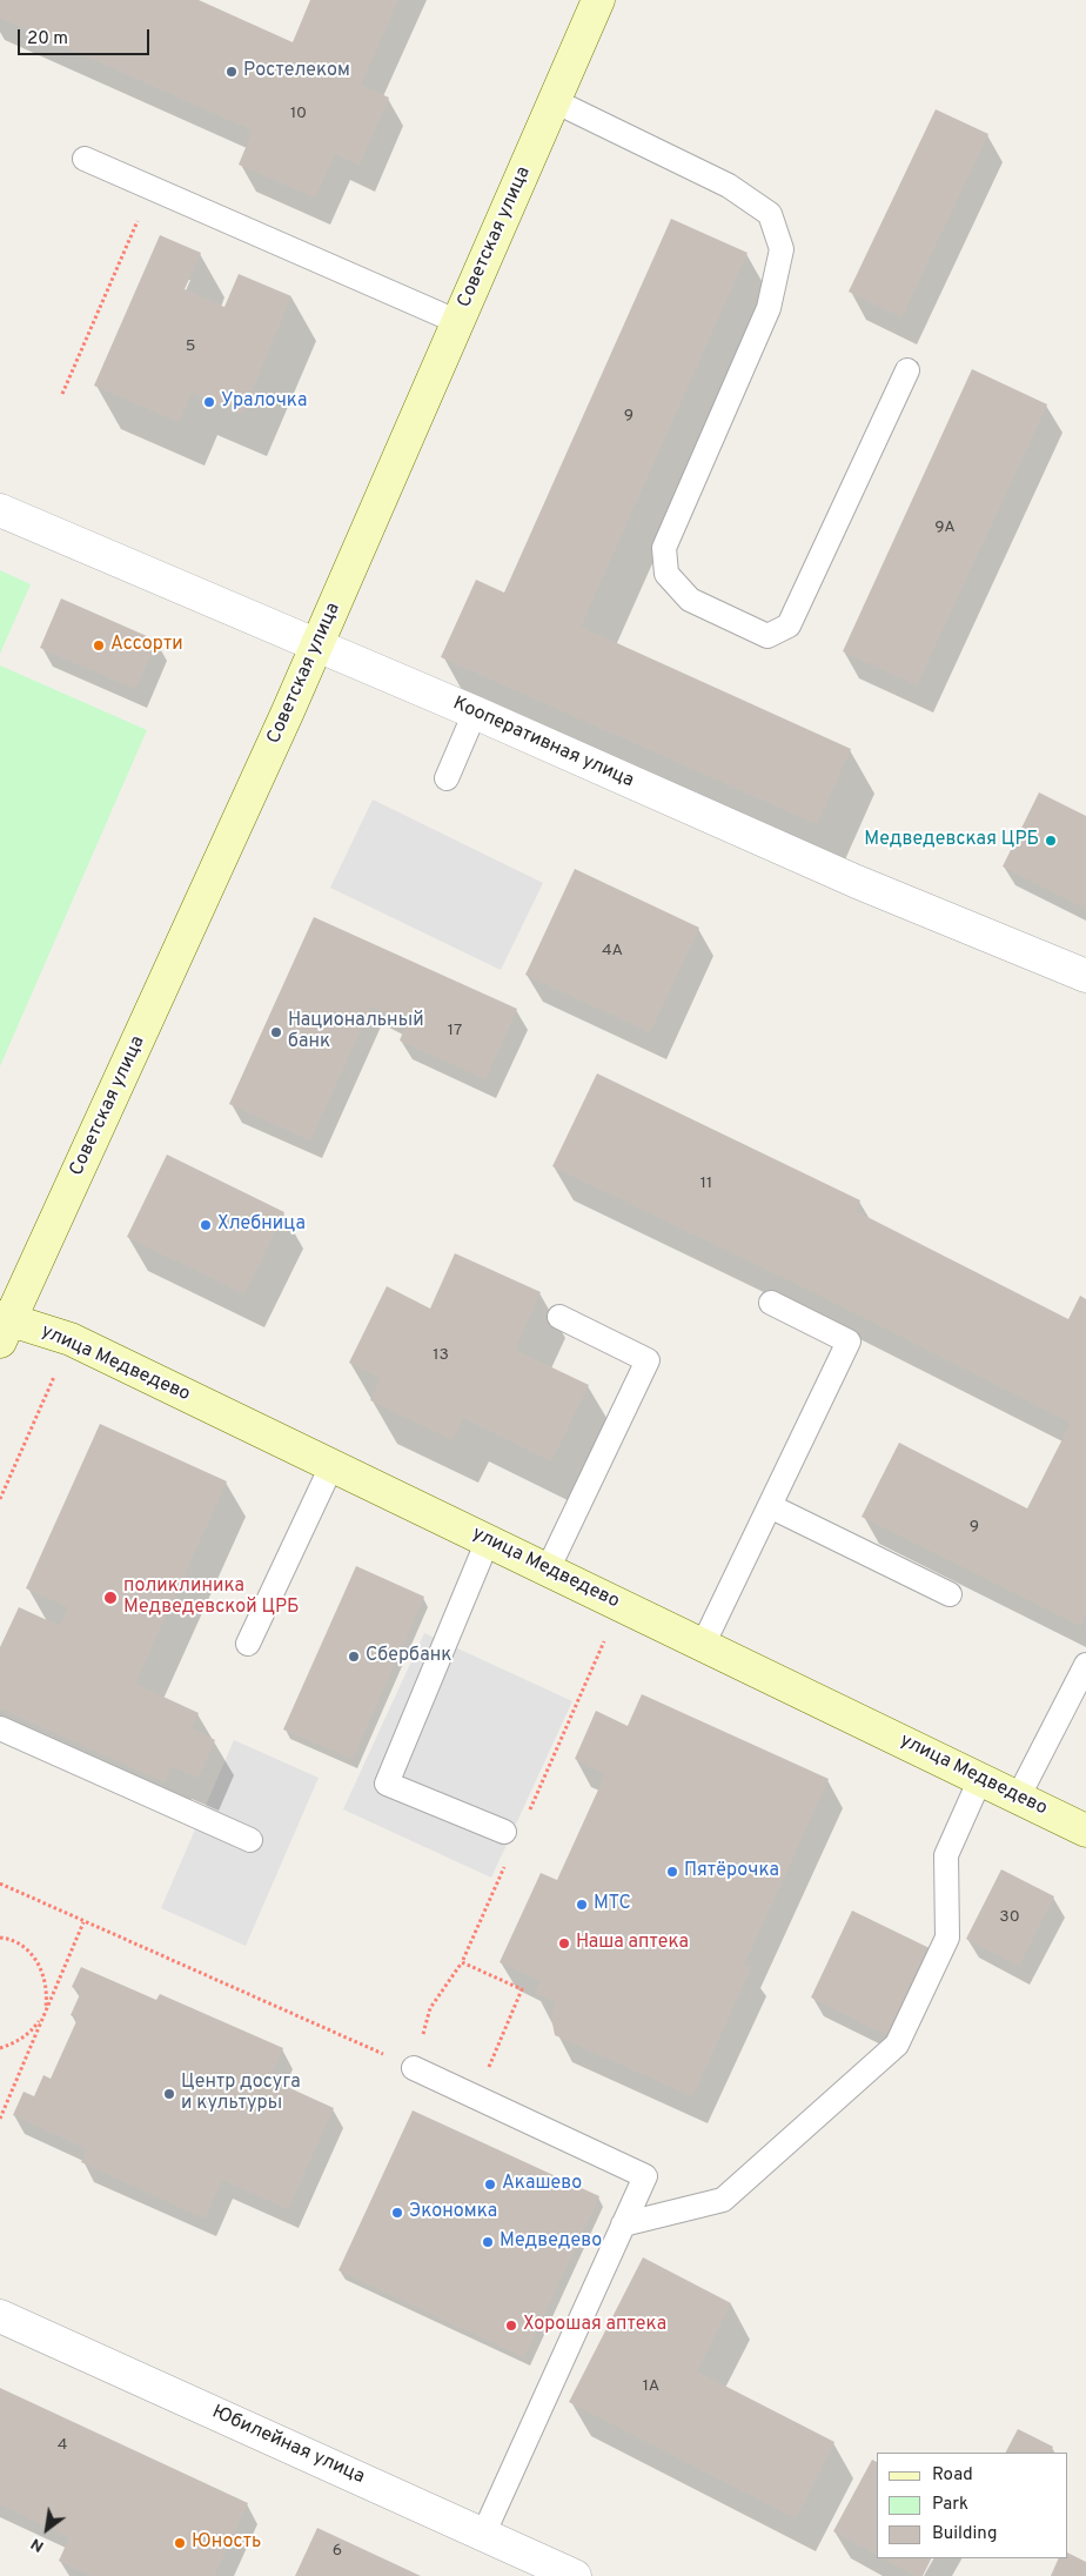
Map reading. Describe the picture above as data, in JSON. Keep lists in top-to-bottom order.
{
  "streets": {
    "main road": ["Советская улица", "улица Медведево"],
    "street": ["Кооперативная улица", "Юбилейная улица"]
  },
  "crossings": [
    ["Советская улица", "Кооперативная улица"],
    ["Советская улица", "улица Медведево"]
  ],
  "places": [
    "Ростелеком",
    "Уралочка",
    "Ассорти",
    "Медведевская ЦРБ",
    "Национальный банк",
    "Хлебница",
    "поликлиника Медведевской ЦРБ",
    "Сбербанк",
    "Пятёрочка",
    "МТС",
    "Наша аптека",
    "Центр досуга и культуры",
    "Акашево",
    "Экономка",
    "Медведево",
    "Хорошая аптека",
    "Юность"
  ],
  "house_numbers": [
    "10",
    "5",
    "9",
    "9А",
    "4А",
    "17",
    "11",
    "13",
    "9",
    "30",
    "1А",
    "4",
    "6"
  ],
  "legend": ["Road", "Park", "Building"],
  "scale_bar": "20 m",
  "north": "bottom left"
}
